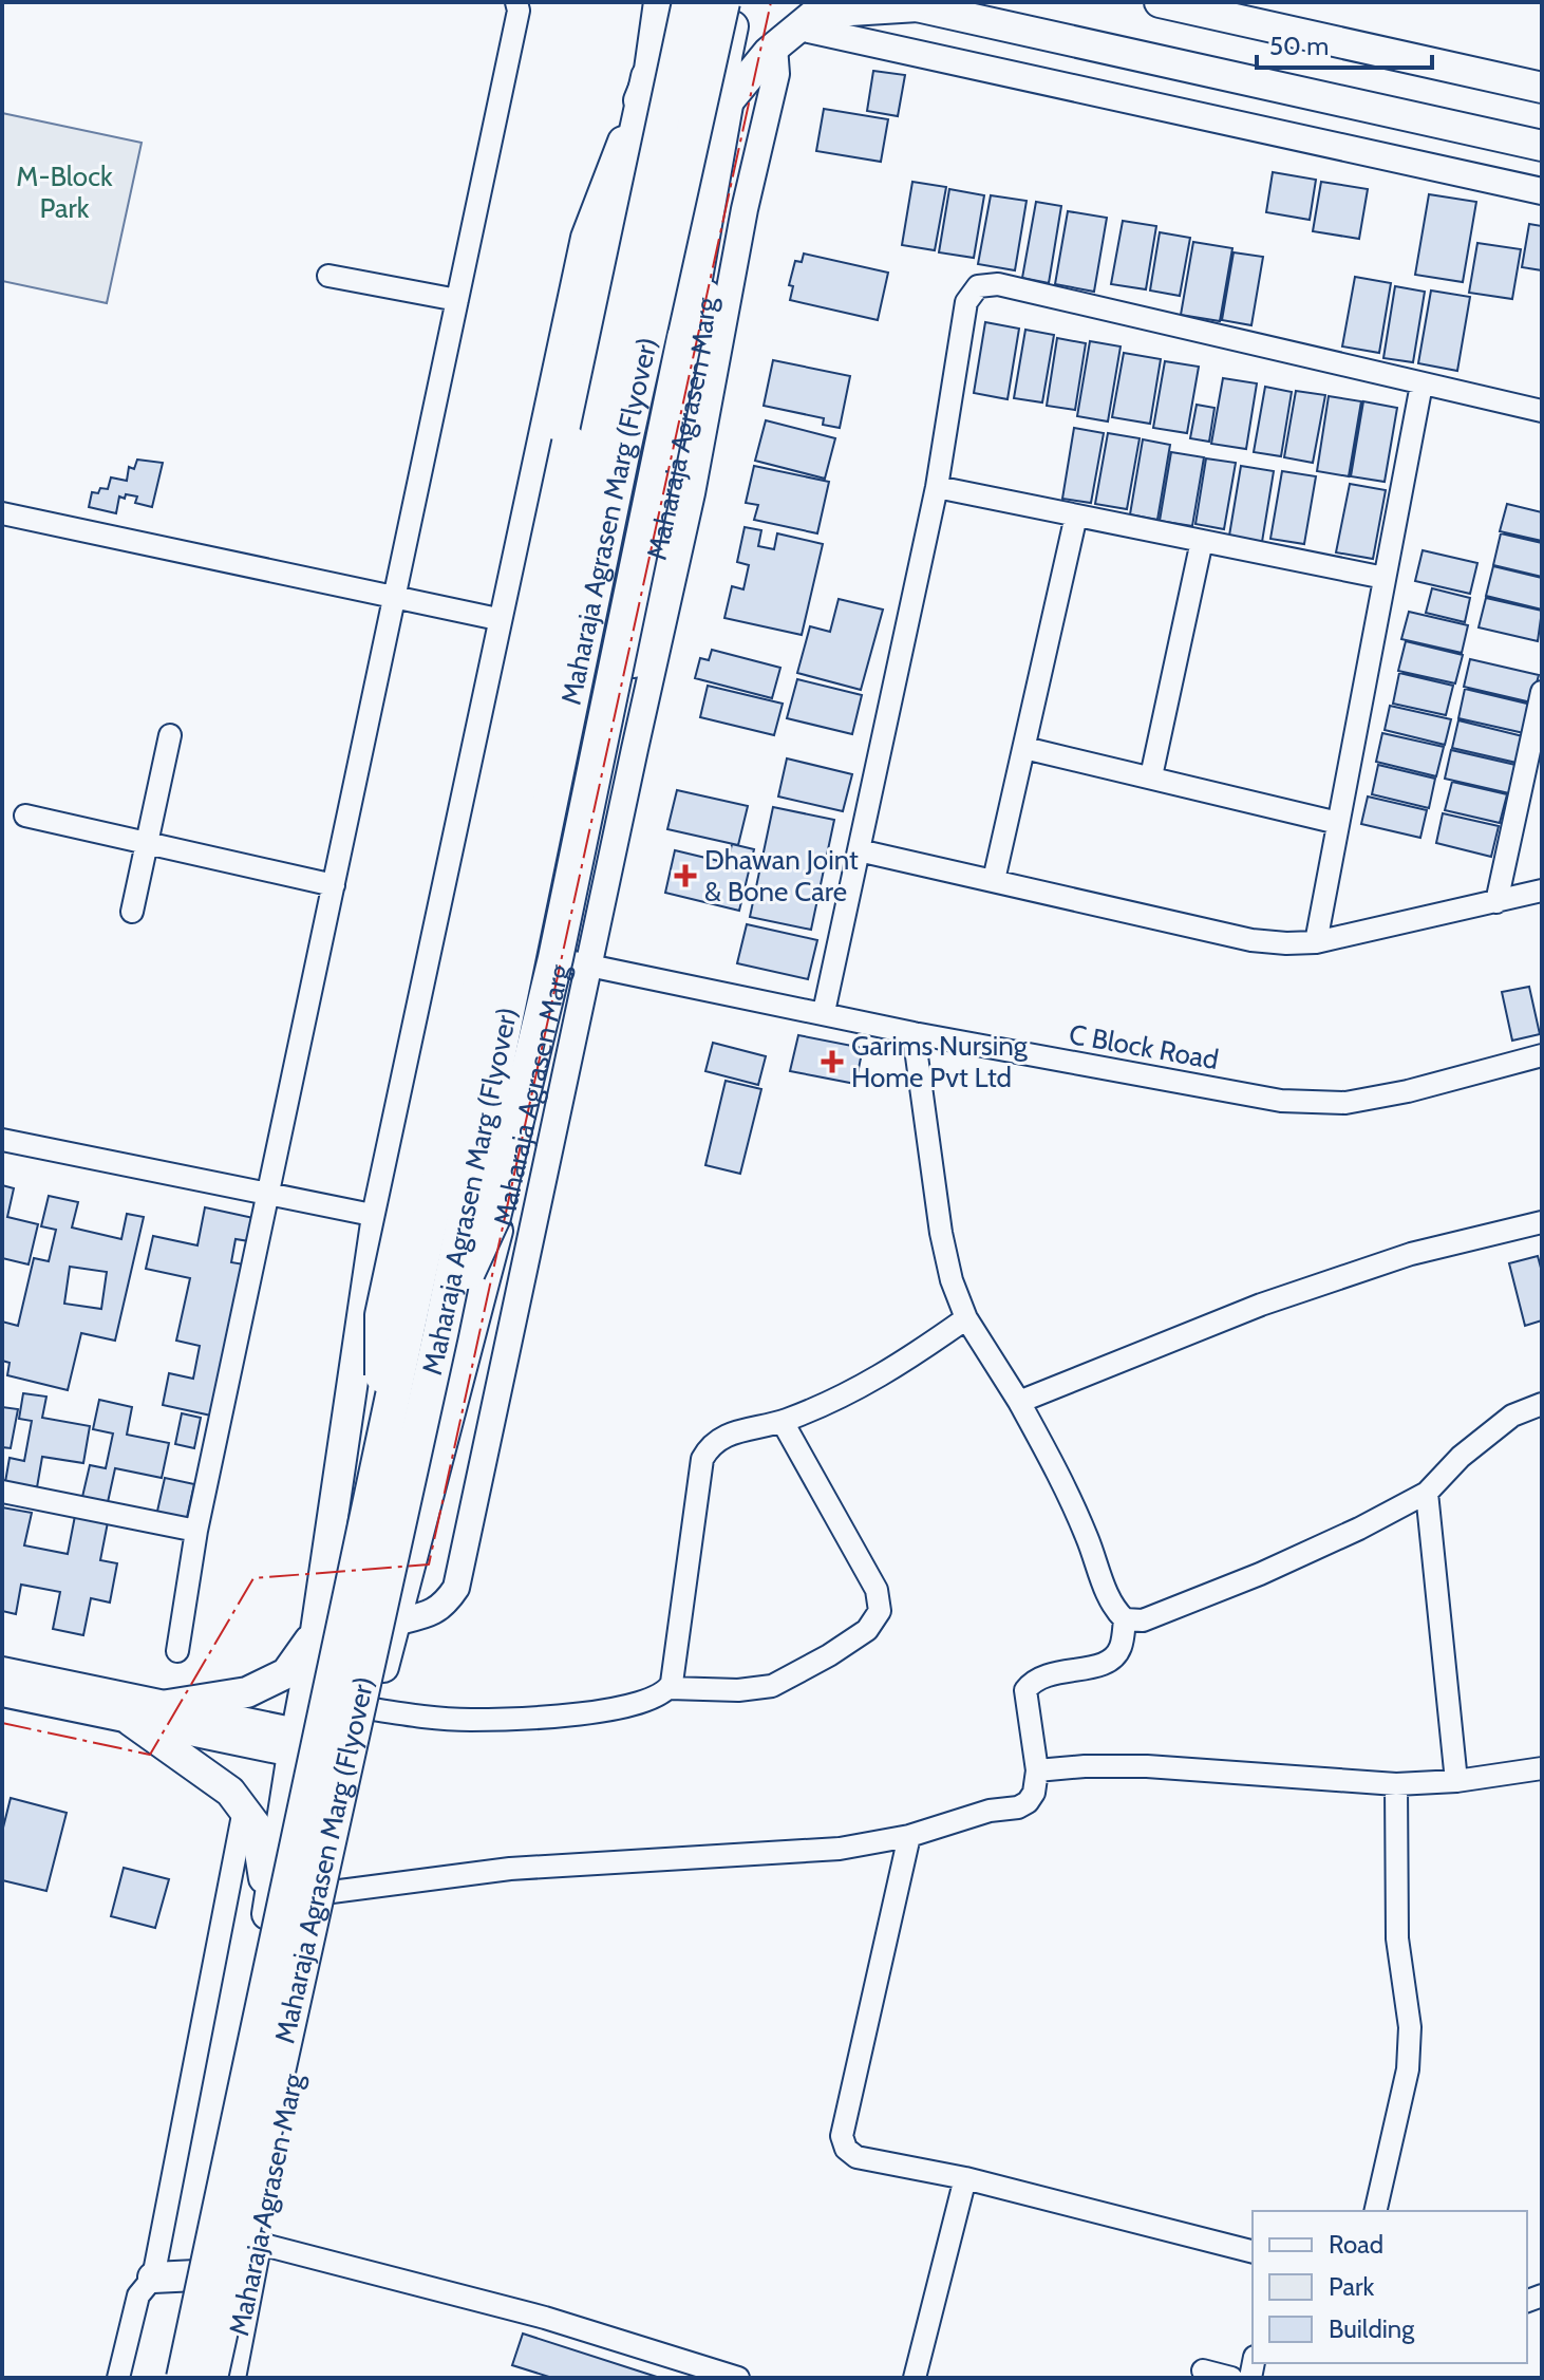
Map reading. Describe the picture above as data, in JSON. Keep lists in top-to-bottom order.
{
  "streets": {
    "main road": ["Maharaja Agrasen Marg", "Maharaja Agrasen Marg (Flyover)"],
    "street": ["C Block Road"]
  },
  "crossings": [
    ["Maharaja Agrasen Marg", "Maharaja Agrasen Marg (Flyover)"],
    ["Maharaja Agrasen Marg", "C Block Road"]
  ],
  "parks": ["M-Block Park"],
  "places": {
    "health": ["Dhawan Joint & Bone Care", "Garims Nursing Home Pvt Ltd"]
  },
  "legend": ["Road", "Park", "Building"],
  "scale_bar": "50 m"
}
